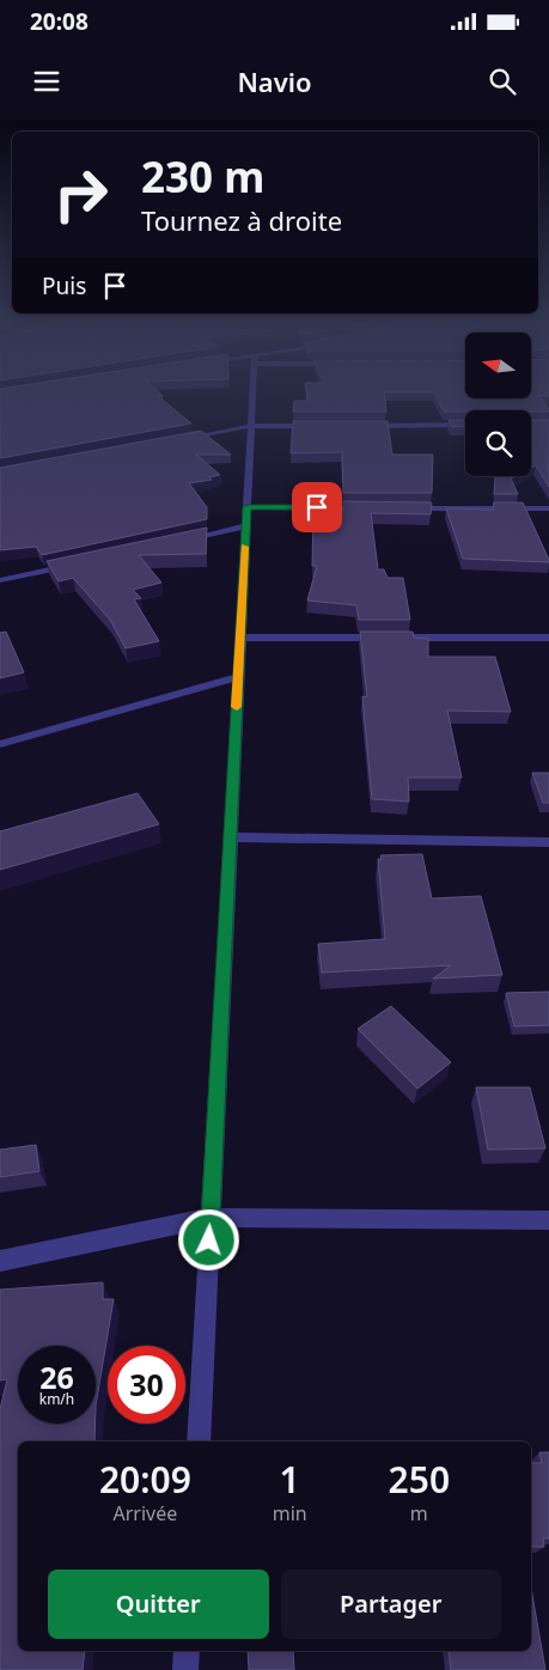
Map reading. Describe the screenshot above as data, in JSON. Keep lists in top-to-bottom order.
{
  "north": "left",
  "page": {
    "status": "20:08",
    "header": "Navio",
    "turn": ["230 m", "Tournez à droite"],
    "then": "Puis",
    "speed": "26 km/h",
    "limit": "30",
    "eta": [
      "20:09",
      "Arrivée",
      "1",
      "min",
      "250",
      "m"
    ],
    "buttons": ["Quitter", "Partager"]
  }
}
